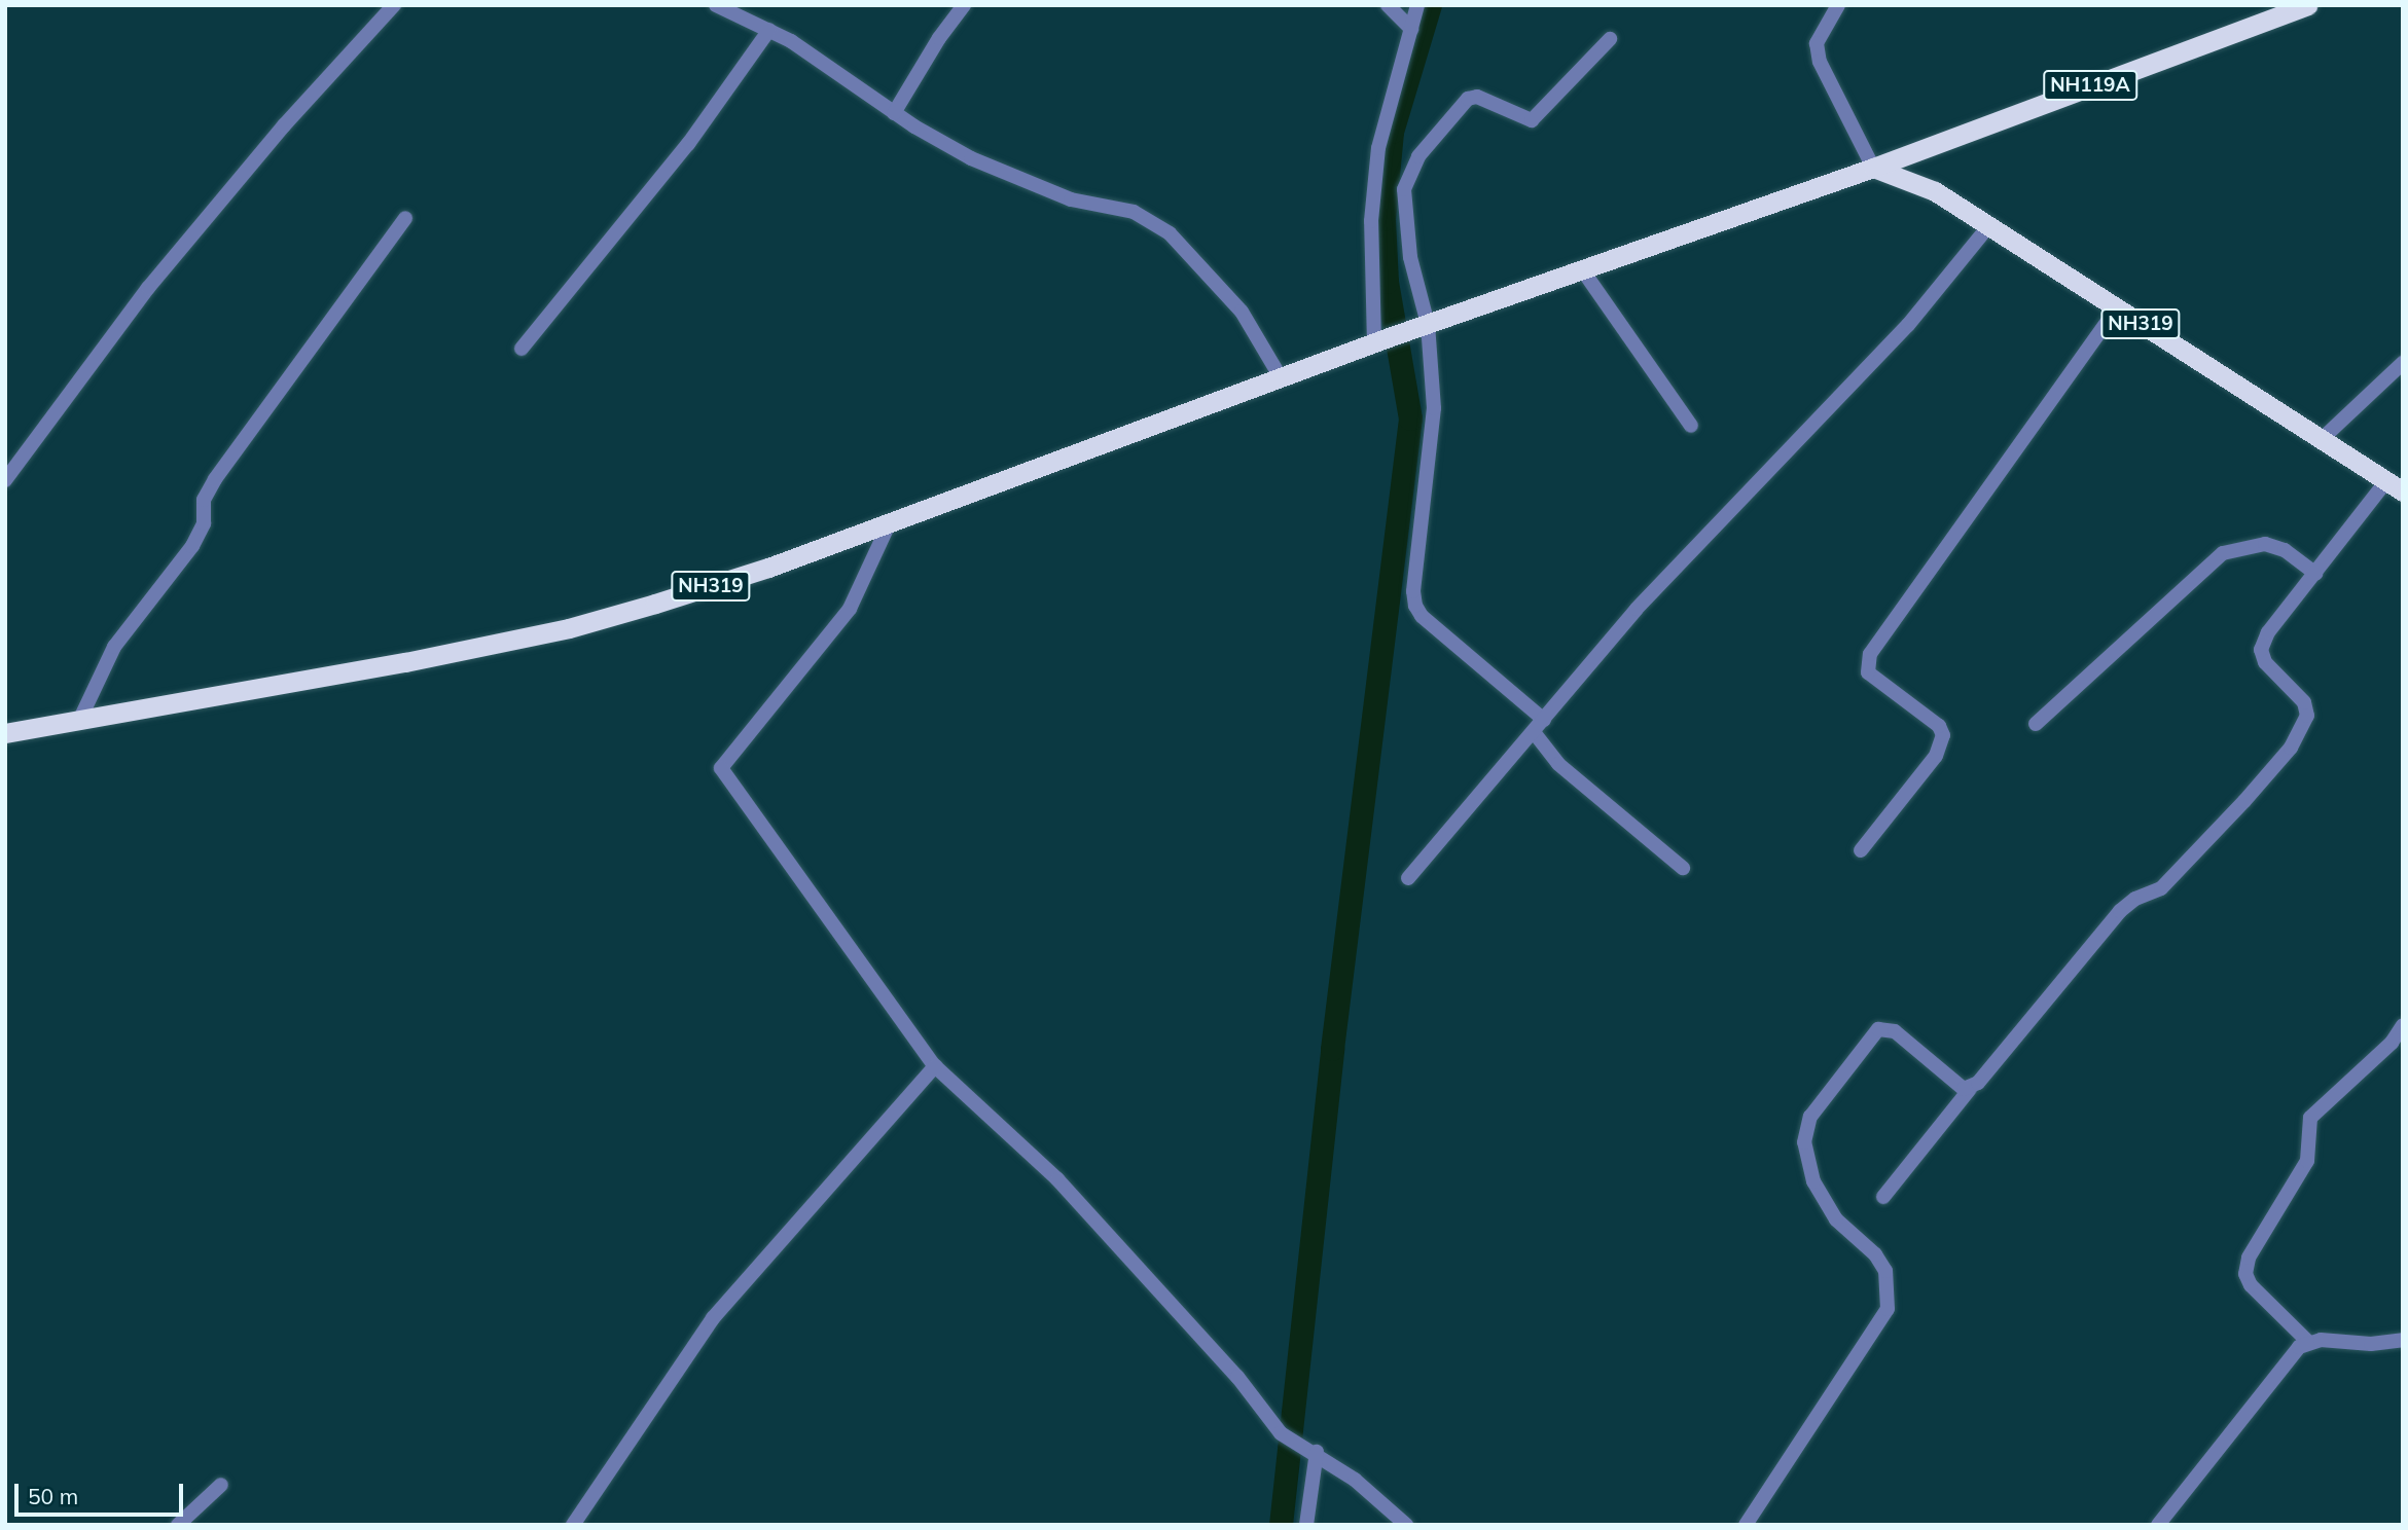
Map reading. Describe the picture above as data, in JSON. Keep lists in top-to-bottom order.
{
  "streets": {
    "highway": ["NH119A", "NH319"]
  },
  "crossings": [
    ["NH119A", "NH319"]
  ],
  "scale_bar": "50 m"
}
